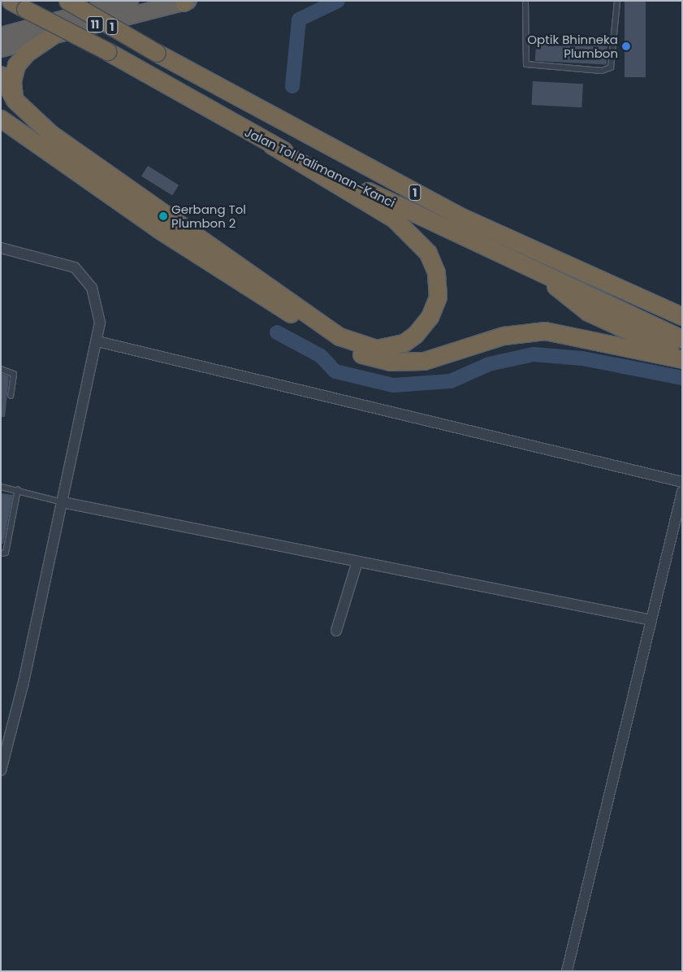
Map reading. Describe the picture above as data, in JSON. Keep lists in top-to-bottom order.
{
  "streets": {
    "highway": ["11", "1", "Jalan Tol Palimanan–Kanci"]
  },
  "places": ["Optik Bhinneka Plumbon", "Gerbang Tol Plumbon 2"]
}
